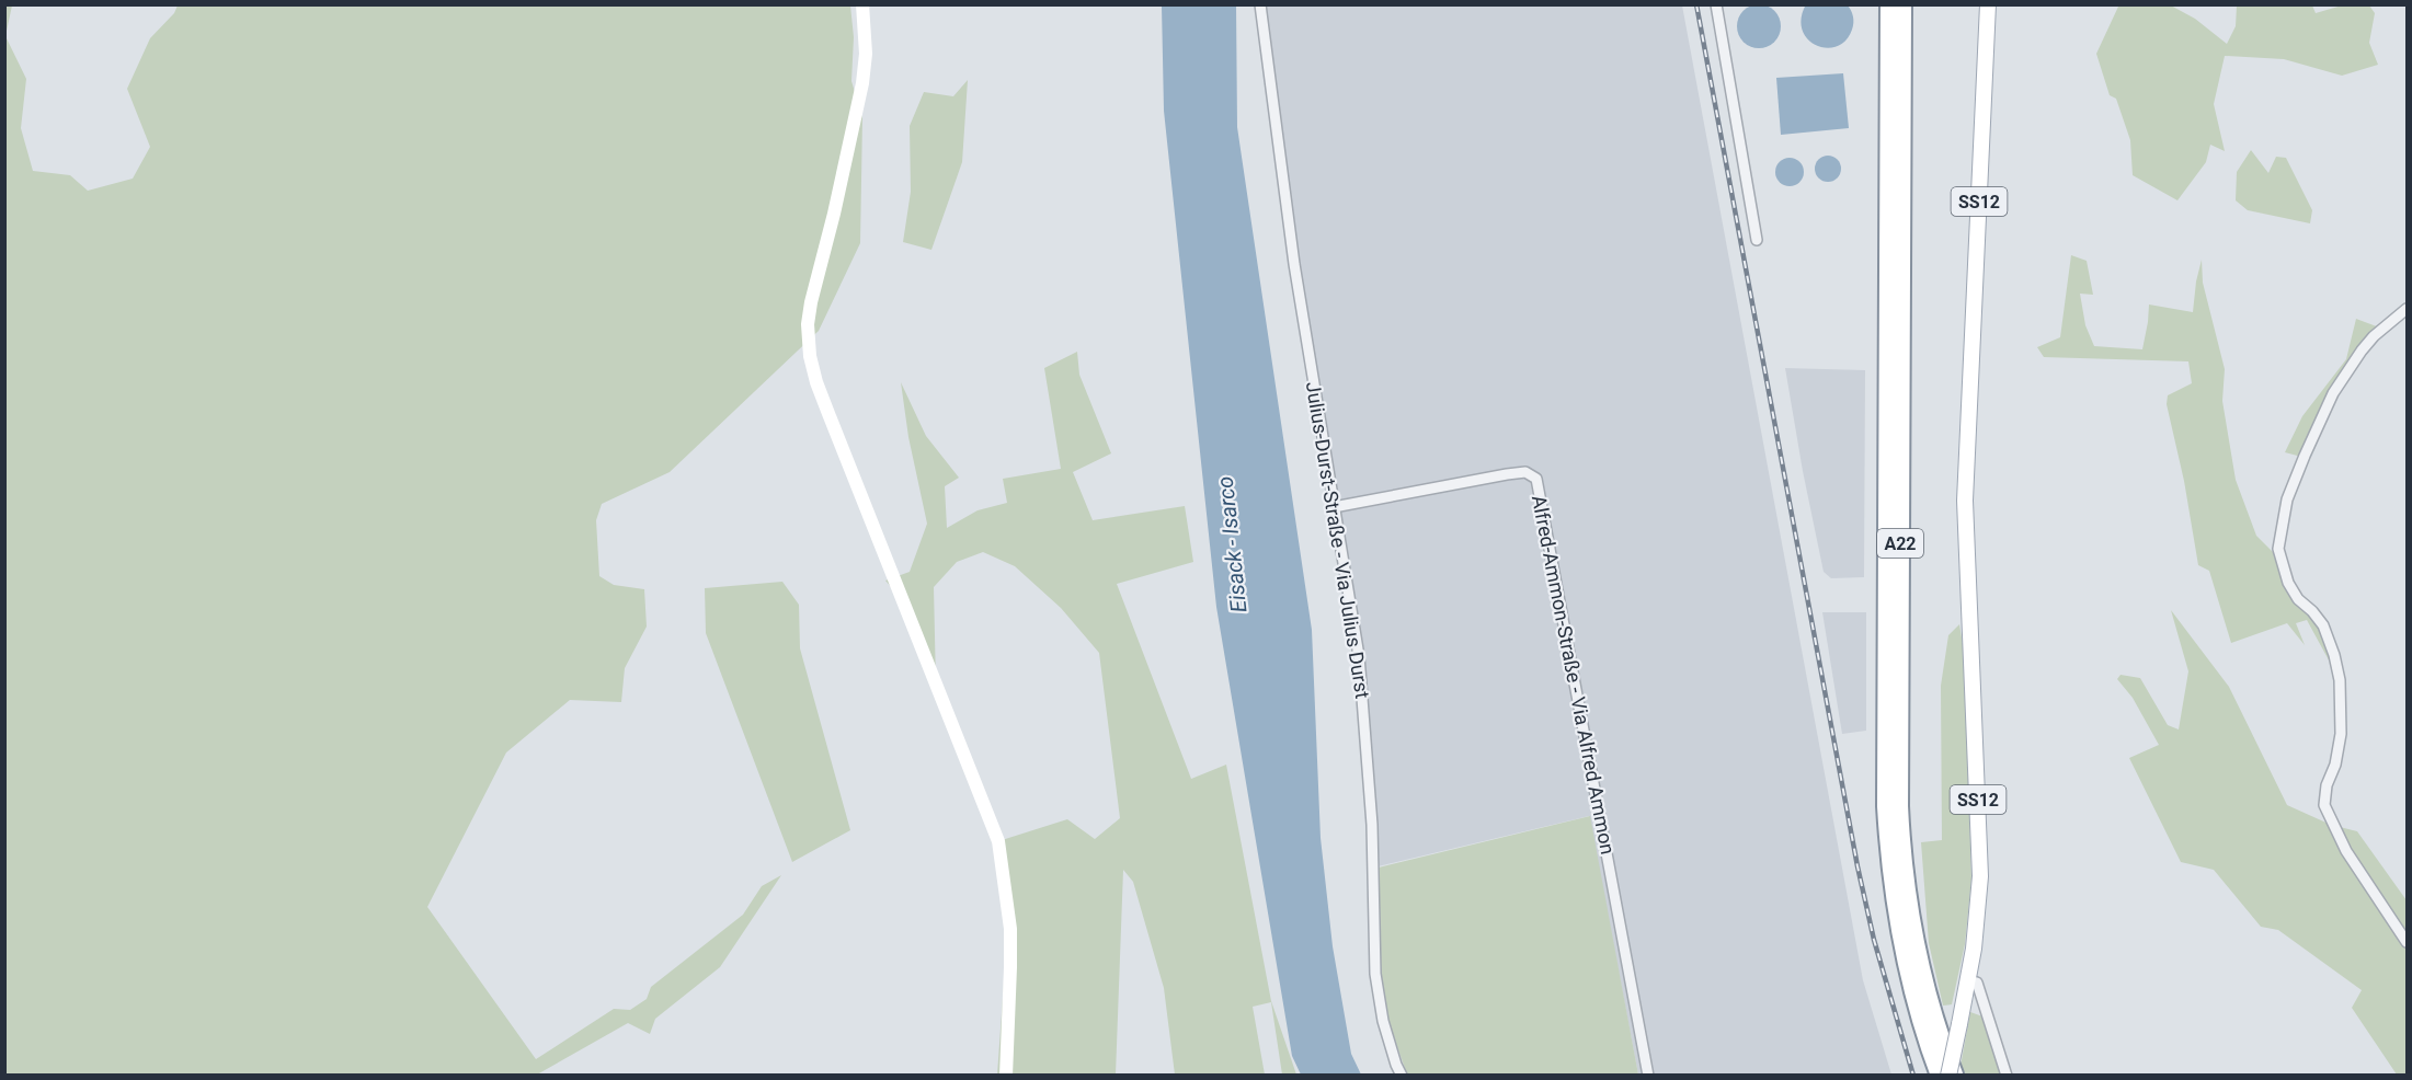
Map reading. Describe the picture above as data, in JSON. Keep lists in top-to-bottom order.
{
  "streets": {
    "highway": ["A22"],
    "main road": ["SS12"],
    "street": ["Julius-Durst-Straße - Via Julius Durst", "Alfred-Ammon-Straße - Via Alfred Ammon"]
  },
  "crossings": [
    ["Julius-Durst-Straße - Via Julius Durst", "Alfred-Ammon-Straße - Via Alfred Ammon"]
  ],
  "water": ["Eisack - Isarco"]
}
